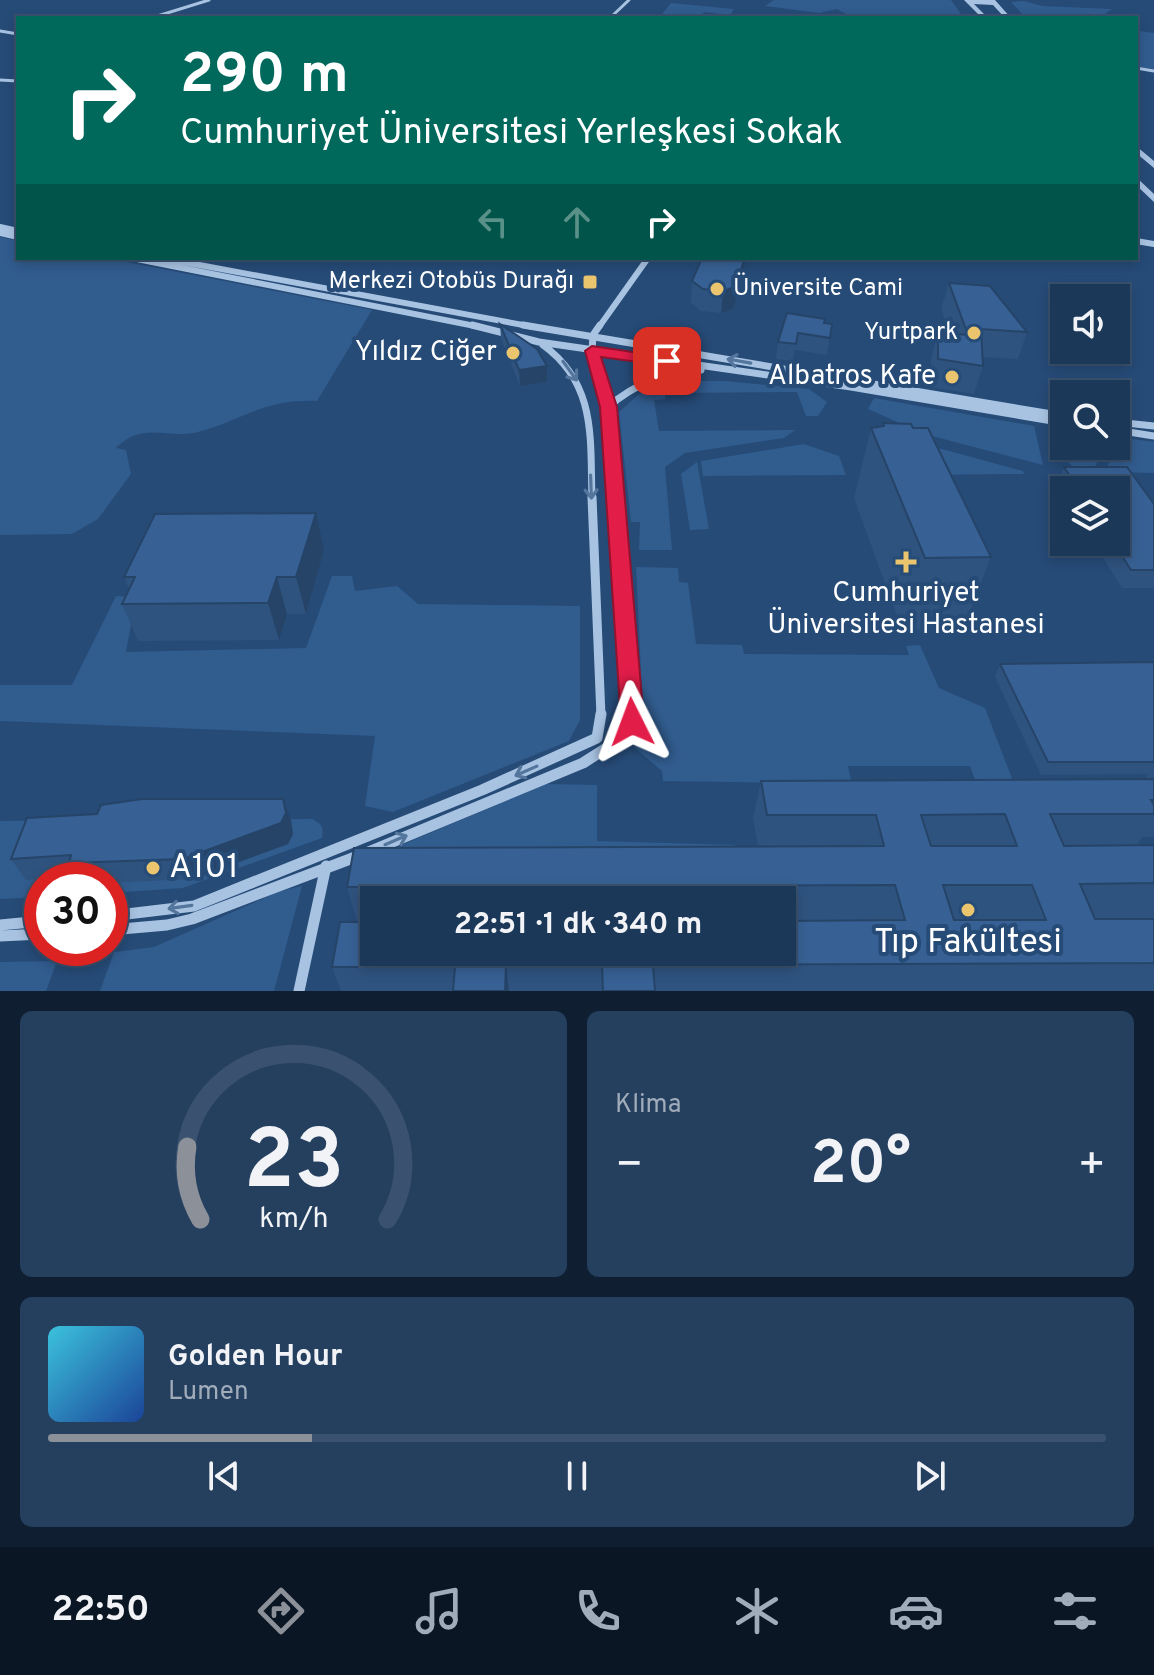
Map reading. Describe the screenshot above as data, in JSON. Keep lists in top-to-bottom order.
{
  "places": {
    "transit": ["Merkezi Otobüs Durağı"],
    "other": [
      "Üniversite Cami",
      "Yurtpark",
      "Yıldız Ciğer",
      "Albatros Kafe",
      "A101",
      "Tıp Fakültesi"
    ],
    "health": ["Cumhuriyet Üniversitesi Hastanesi"]
  },
  "page": {
    "turn": ["290 m", "Cumhuriyet Üniversitesi Yerleşkesi Sokak"],
    "limit": "30",
    "trip": "22:51 · 1 dk · 340 m",
    "tile": "Klima",
    "heat": ["−", "20°", "+"],
    "song": ["Golden Hour", "Lumen"],
    "tabs": "22:50",
    "gauge": ["23", "km/h"]
  }
}
